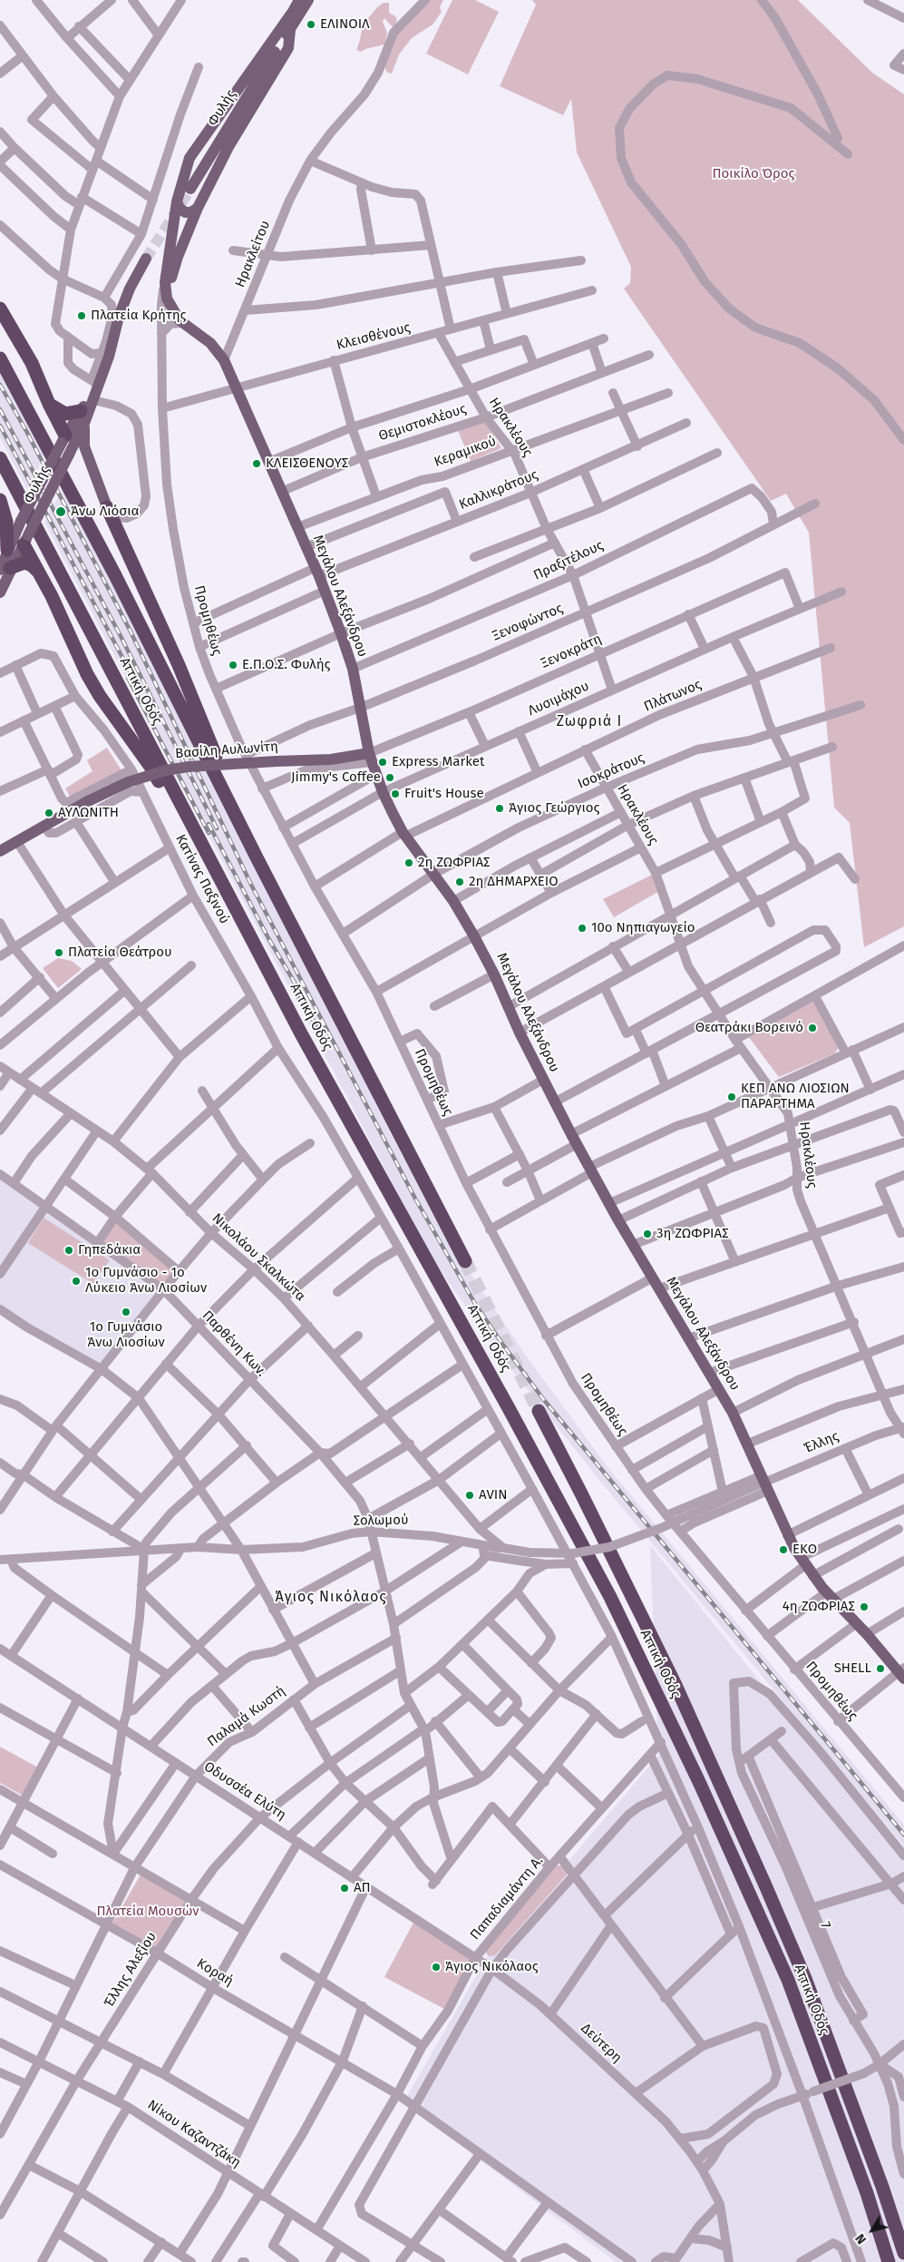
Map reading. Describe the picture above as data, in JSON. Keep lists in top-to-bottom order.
{
  "streets": {
    "highway": ["Αττική Οδός"],
    "main road": ["Φυλής", "Μεγάλου Αλεξάνδρου", "Βασίλη Αυλωνίτη"],
    "street": [
      "Ηρακλείτου",
      "Κλεισθένους",
      "Θεμιστοκλέους",
      "Ηρακλέους",
      "Κεραμικού",
      "Καλλικράτους",
      "Πραξιτέλους",
      "Προμηθέως",
      "Ξενοφώντος",
      "Ξενοκράτη",
      "Πλάτωνος",
      "Λυσιμάχου",
      "Ισοκράτους",
      "Κατίνας Παξινού",
      "Νικολάου Σκαλκώτα",
      "Παρθένη Κων.",
      "Έλλης",
      "Σολωμού",
      "Παλαμά Κωστή",
      "Οδυσσέα Ελύτη",
      "Παπαδιαμάντη Α.",
      "7",
      "Έλλης Αλεξίου",
      "Κοραή",
      "Δεύτερη",
      "Νίκου Καζαντζάκη"
    ]
  },
  "crossings": [
    ["Φυλής", "Μεγάλου Αλεξάνδρου"],
    ["Ηρακλείτου", "Μεγάλου Αλεξάνδρου"],
    ["Κλεισθένους", "Ηρακλέους"],
    ["Κλεισθένους", "Μεγάλου Αλεξάνδρου"],
    ["Κλεισθένους", "Προμηθέως"],
    ["Θεμιστοκλέους", "Ηρακλέους"],
    ["Θεμιστοκλέους", "Μεγάλου Αλεξάνδρου"],
    ["Ηρακλέους", "Κεραμικού"],
    ["Ηρακλέους", "Καλλικράτους"],
    ["Ηρακλέους", "Πραξιτέλους"],
    ["Ηρακλέους", "Ξενοφώντος"],
    ["Ηρακλέους", "Ξενοκράτη"],
    ["Ηρακλέους", "Πλάτωνος"],
    ["Ηρακλέους", "Λυσιμάχου"],
    ["Ηρακλέους", "Ισοκράτους"],
    ["Ηρακλέους", "Έλλης"],
    ["Κεραμικού", "Μεγάλου Αλεξάνδρου"],
    ["Καλλικράτους", "Μεγάλου Αλεξάνδρου"],
    ["Καλλικράτους", "Προμηθέως"],
    ["Πραξιτέλους", "Μεγάλου Αλεξάνδρου"],
    ["Πραξιτέλους", "Ξενοφώντος"],
    ["Μεγάλου Αλεξάνδρου", "Προμηθέως"],
    ["Μεγάλου Αλεξάνδρου", "Ξενοφώντος"],
    ["Μεγάλου Αλεξάνδρου", "Ξενοκράτη"],
    ["Μεγάλου Αλεξάνδρου", "Πλάτωνος"],
    ["Μεγάλου Αλεξάνδρου", "Λυσιμάχου"],
    ["Μεγάλου Αλεξάνδρου", "Βασίλη Αυλωνίτη"],
    ["Μεγάλου Αλεξάνδρου", "Ισοκράτους"],
    ["Μεγάλου Αλεξάνδρου", "Έλλης"],
    ["Προμηθέως", "Ξενοφώντος"],
    ["Προμηθέως", "Ξενοκράτη"],
    ["Προμηθέως", "Πλάτωνος"],
    ["Προμηθέως", "Λυσιμάχου"],
    ["Προμηθέως", "Ισοκράτους"],
    ["Ξενοκράτη", "Λυσιμάχου"],
    ["Ξενοκράτη", "Βασίλη Αυλωνίτη"],
    ["Κατίνας Παξινού", "Παπαδιαμάντη Α."],
    ["Νικολάου Σκαλκώτα", "Σολωμού"],
    ["Παρθένη Κων.", "Σολωμού"],
    ["Παρθένη Κων.", "Παλαμά Κωστή"],
    ["Παρθένη Κων.", "Έλλης Αλεξίου"],
    ["Έλλης", "Σολωμού"],
    ["Παλαμά Κωστή", "Οδυσσέα Ελύτη"],
    ["Παλαμά Κωστή", "Κοραή"],
    ["Παλαμά Κωστή", "Νίκου Καζαντζάκη"],
    ["Οδυσσέα Ελύτη", "Παπαδιαμάντη Α."],
    ["Οδυσσέα Ελύτη", "Έλλης Αλεξίου"],
    ["Οδυσσέα Ελύτη", "Δεύτερη"],
    ["Παπαδιαμάντη Α.", "Κοραή"],
    ["Παπαδιαμάντη Α.", "Δεύτερη"],
    ["Παπαδιαμάντη Α.", "Νίκου Καζαντζάκη"],
    ["Έλλης Αλεξίου", "Κοραή"],
    ["Έλλης Αλεξίου", "Νίκου Καζαντζάκη"]
  ],
  "districts": ["Ζωφριά Ι", "Άγιος Νικόλαος"],
  "parks": ["Ποικίλο Όρος", "Πλατεία Μουσών"],
  "places": [
    "ΕΛΙΝΟΙΛ",
    "Πλατεία Κρήτης",
    "ΚΛΕΙΣΘΕΝΟΥΣ",
    "Άνω Λιόσια",
    "Ε.Π.Ο.Σ. Φυλής",
    "Express Market",
    "Jimmy's Coffee",
    "Fruit's House",
    "Άγιος Γεώργιος",
    "ΑΥΛΩΝΙΤΗ",
    "2η ΖΩΦΡΙΑΣ",
    "2η ΔΗΜΑΡΧΕΙΟ",
    "10ο Νηπιαγωγείο",
    "Πλατεία Θεάτρου",
    "Θεατράκι Βορεινό",
    "ΚΕΠ ΑΝΩ ΛΙΟΣΙΩΝ ΠΑΡΑΡΤΗΜΑ",
    "3η ΖΩΦΡΙΑΣ",
    "Γηπεδάκια",
    "1ο Γυμνάσιο - 1ο Λύκειο Άνω Λιοσίων",
    "1ο Γυμνάσιο Άνω Λιοσίων",
    "AVIN",
    "EKO",
    "4η ΖΩΦΡΙΑΣ",
    "SHELL",
    "ΑΠ",
    "Άγιος Νικόλαος"
  ],
  "north": "bottom left"
}
